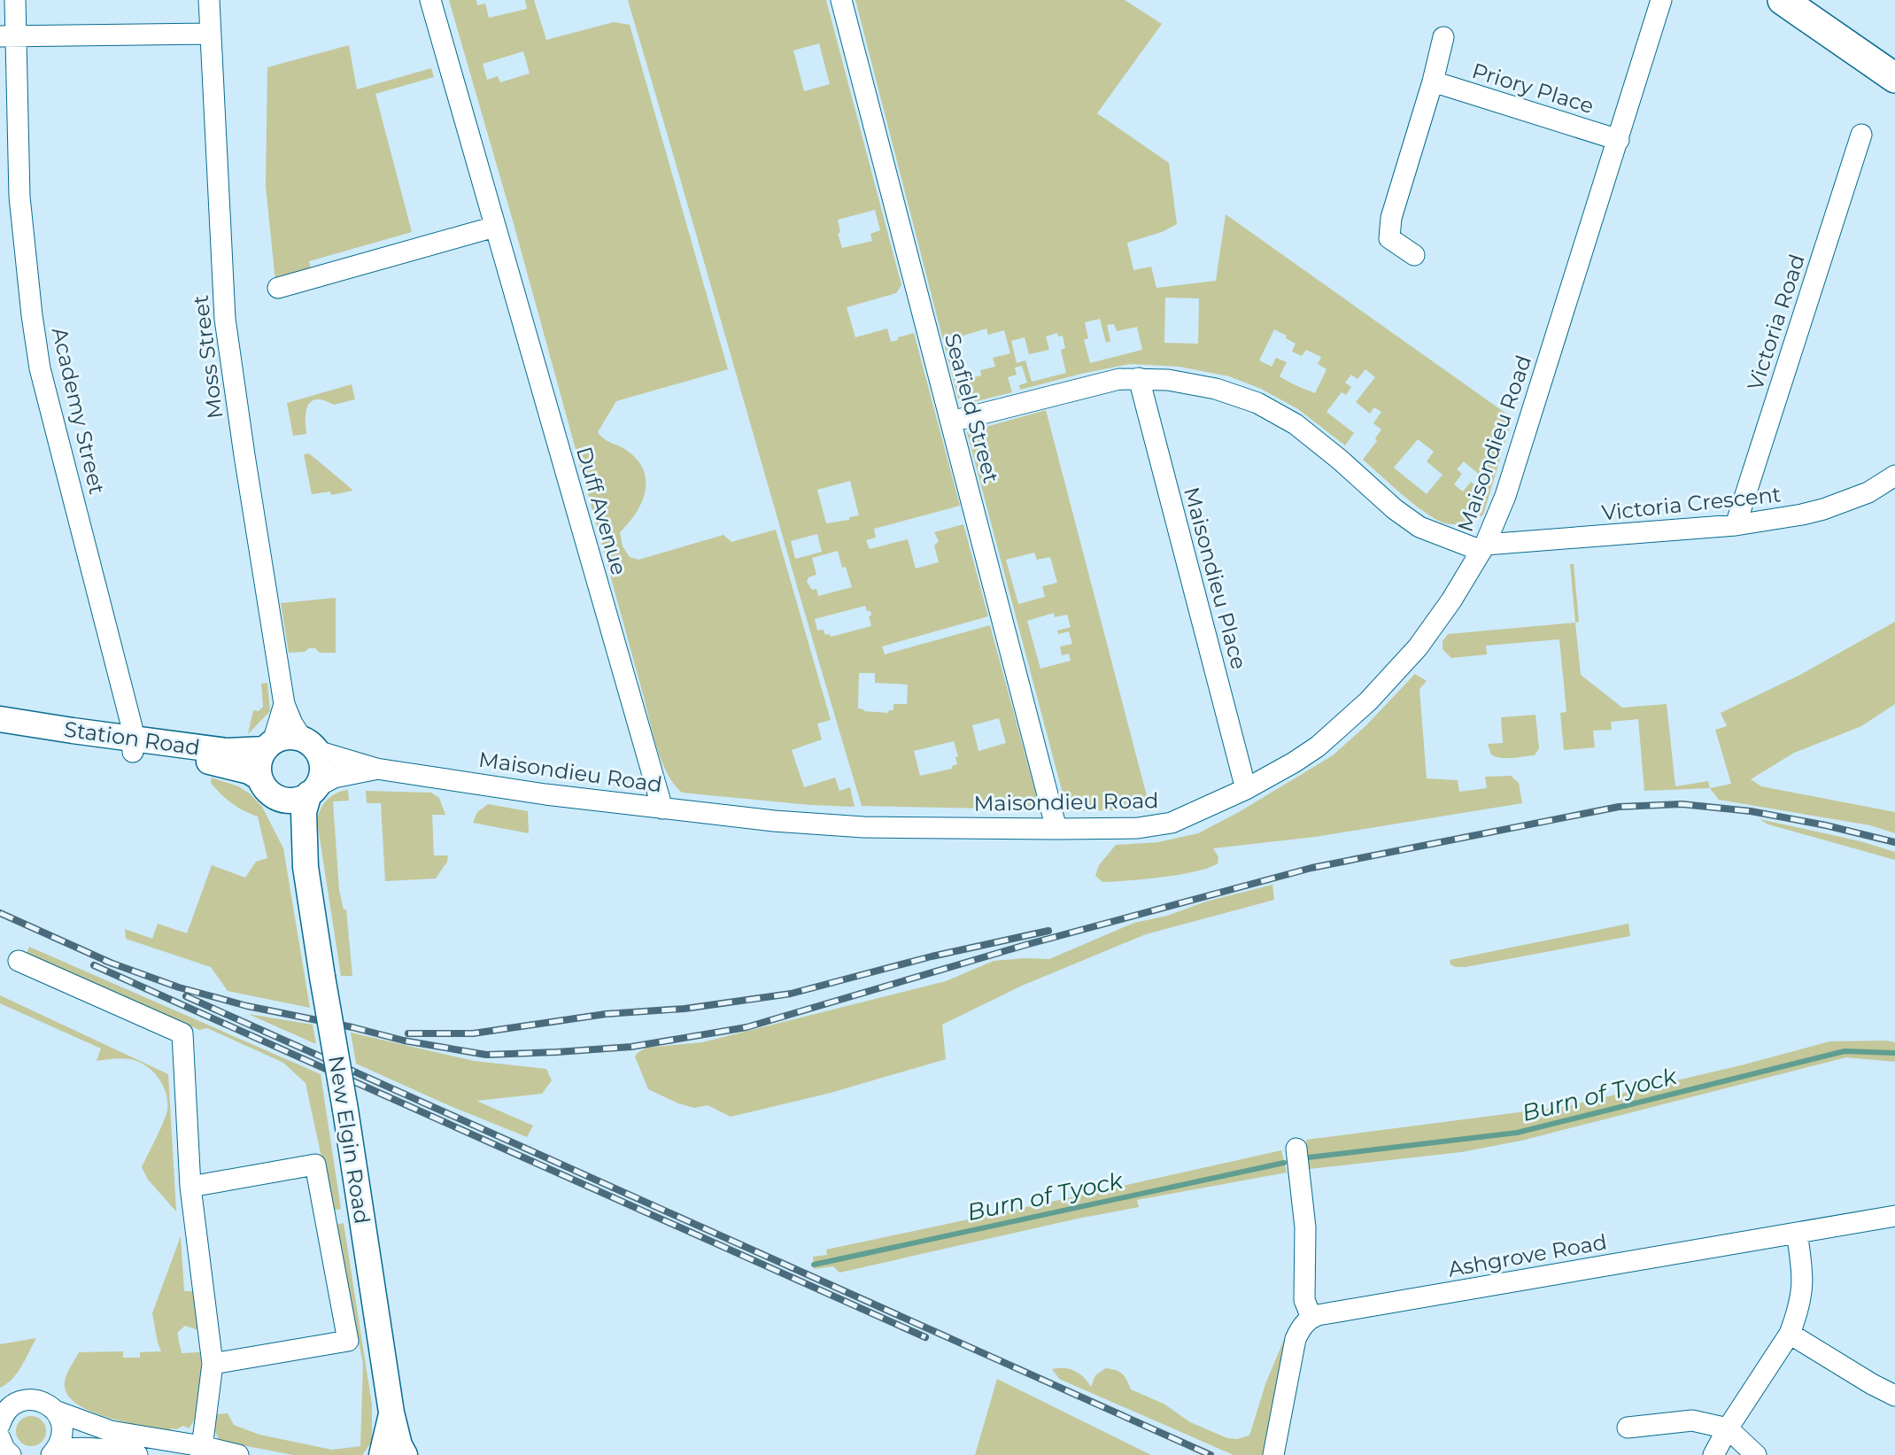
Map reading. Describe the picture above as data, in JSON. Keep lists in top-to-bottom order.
{
  "streets": {
    "main road": ["Station Road", "New Elgin Road"],
    "street": [
      "Priory Place",
      "Victoria Road",
      "Moss Street",
      "Seafield Street",
      "Academy Street",
      "Maisondieu Road",
      "Victoria Crescent",
      "Duff Avenue",
      "Maisondieu Place",
      "Ashgrove Road"
    ]
  },
  "crossings": [
    ["Priory Place", "Maisondieu Road"],
    ["Victoria Road", "Victoria Crescent"],
    ["Moss Street", "Maisondieu Road"],
    ["Moss Street", "Station Road"],
    ["Moss Street", "New Elgin Road"],
    ["Seafield Street", "Maisondieu Road"],
    ["Academy Street", "Station Road"],
    ["Maisondieu Road", "Victoria Crescent"],
    ["Maisondieu Road", "Duff Avenue"],
    ["Maisondieu Road", "Maisondieu Place"],
    ["Maisondieu Road", "Station Road"],
    ["Maisondieu Road", "New Elgin Road"],
    ["Station Road", "New Elgin Road"]
  ],
  "water": ["Burn of Tyock"]
}
